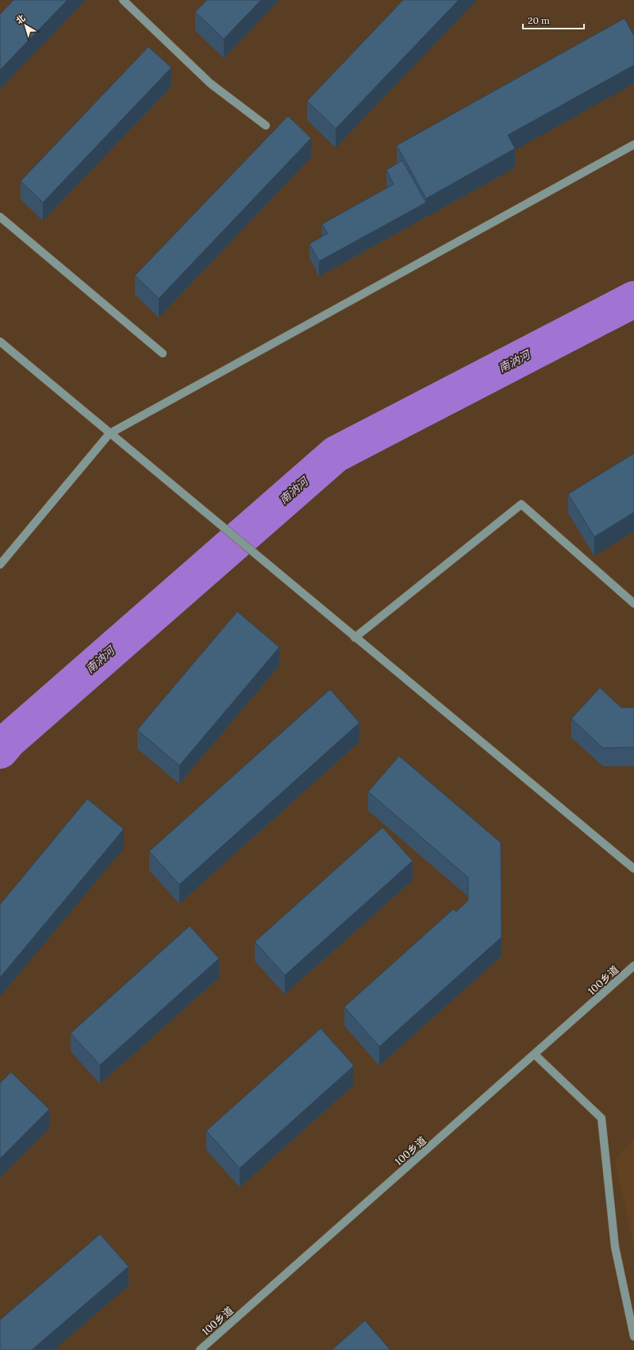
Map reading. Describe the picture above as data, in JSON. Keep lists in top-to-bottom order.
{
  "streets": {
    "street": ["100乡道"]
  },
  "water": ["南汭河"],
  "scale_bar": "20 m",
  "north": "top left"
}
